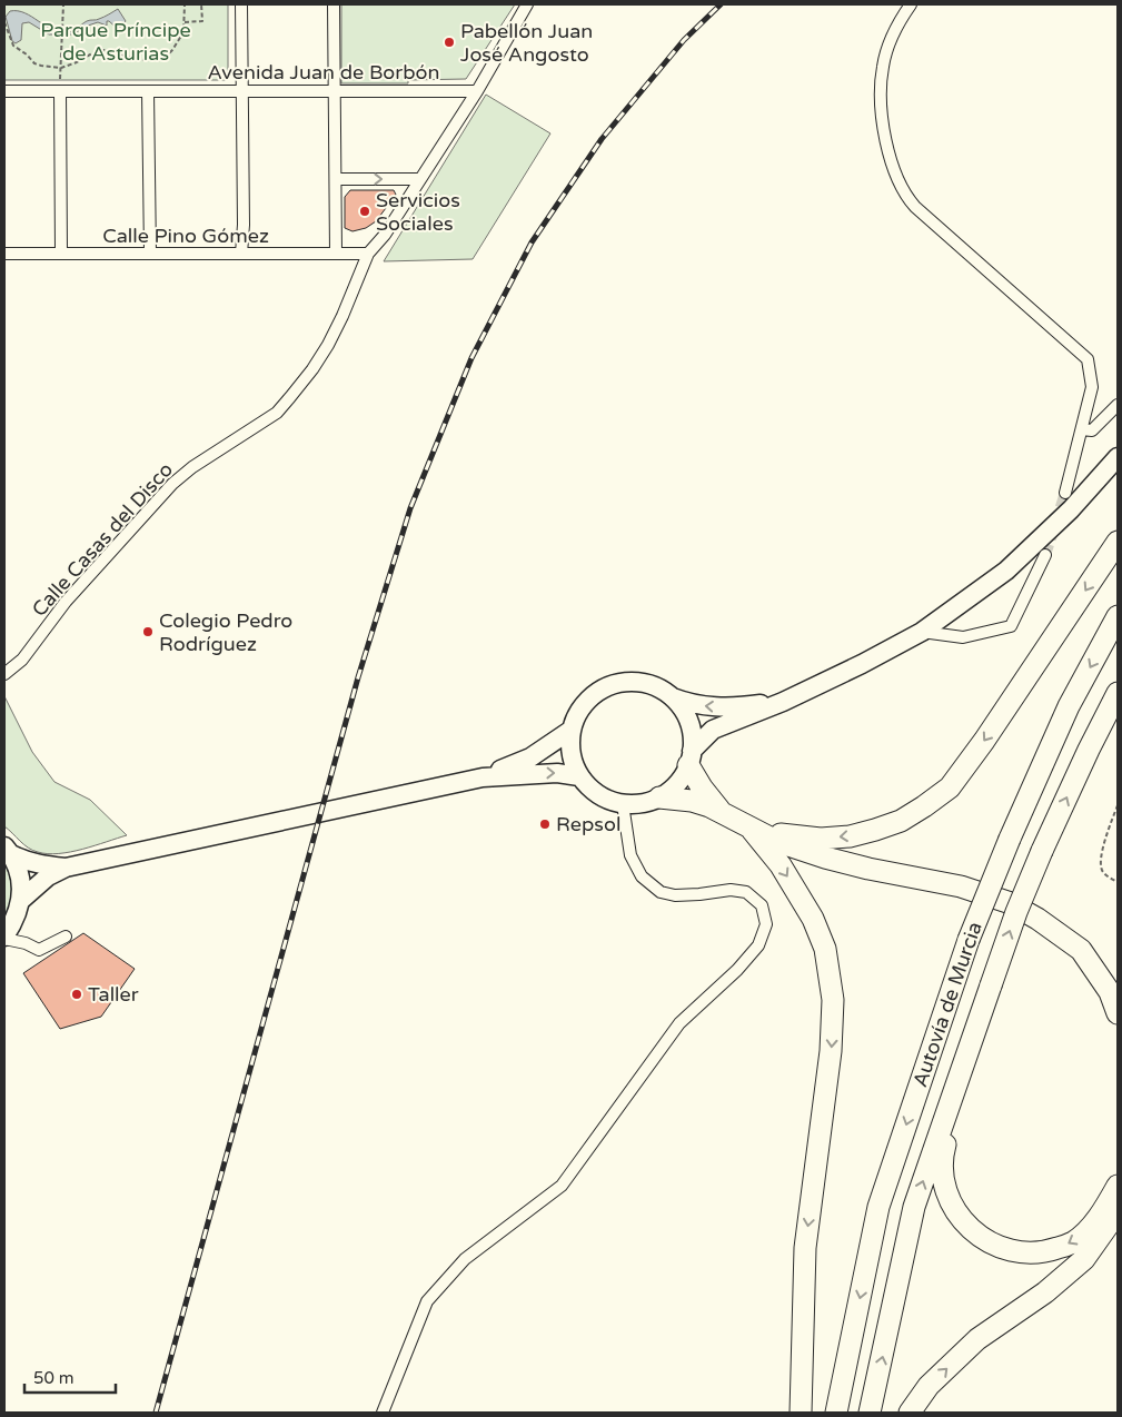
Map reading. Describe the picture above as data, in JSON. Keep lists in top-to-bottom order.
{
  "streets": {
    "highway": ["Autovía de Murcia"],
    "street": ["Avenida Juan de Borbón", "Calle Pino Gómez", "Calle Casas del Disco"]
  },
  "crossings": [
    ["Avenida Juan de Borbón", "Calle Casas del Disco"],
    ["Calle Pino Gómez", "Calle Casas del Disco"]
  ],
  "parks": ["Parque Príncipe de Asturias"],
  "places": [
    "Pabellón Juan José Angosto",
    "Servicios Sociales",
    "Colegio Pedro Rodríguez",
    "Repsol",
    "Taller"
  ],
  "scale_bar": "50 m"
}
